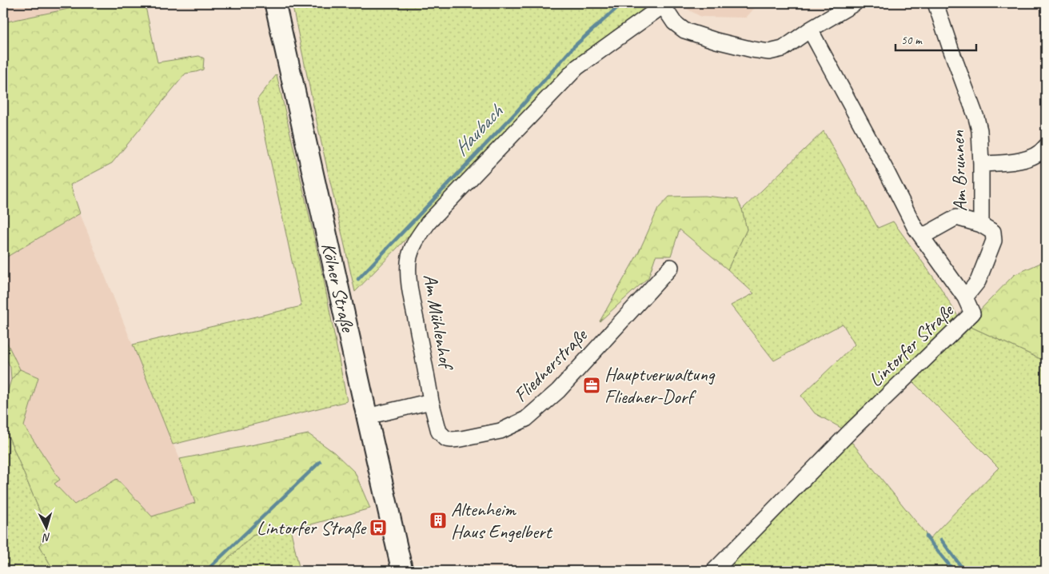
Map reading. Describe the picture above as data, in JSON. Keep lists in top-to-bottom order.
{
  "streets": {
    "main road": ["Kölner Straße"],
    "street": [
      "Am Brunnen",
      "Am Mühlenhof",
      "Lintorfer Straße",
      "Fliednerstraße"
    ]
  },
  "crossings": [
    ["Am Brunnen", "Lintorfer Straße"],
    ["Am Mühlenhof", "Lintorfer Straße"],
    ["Am Mühlenhof", "Fliednerstraße"]
  ],
  "water": ["Haubach"],
  "places": {
    "office": ["Hauptverwaltung Fliedner-Dorf"],
    "building": ["Altenheim Haus Engelbert"],
    "bus stop": ["Lintorfer Straße"]
  },
  "scale_bar": "50 m",
  "north": "bottom"
}
